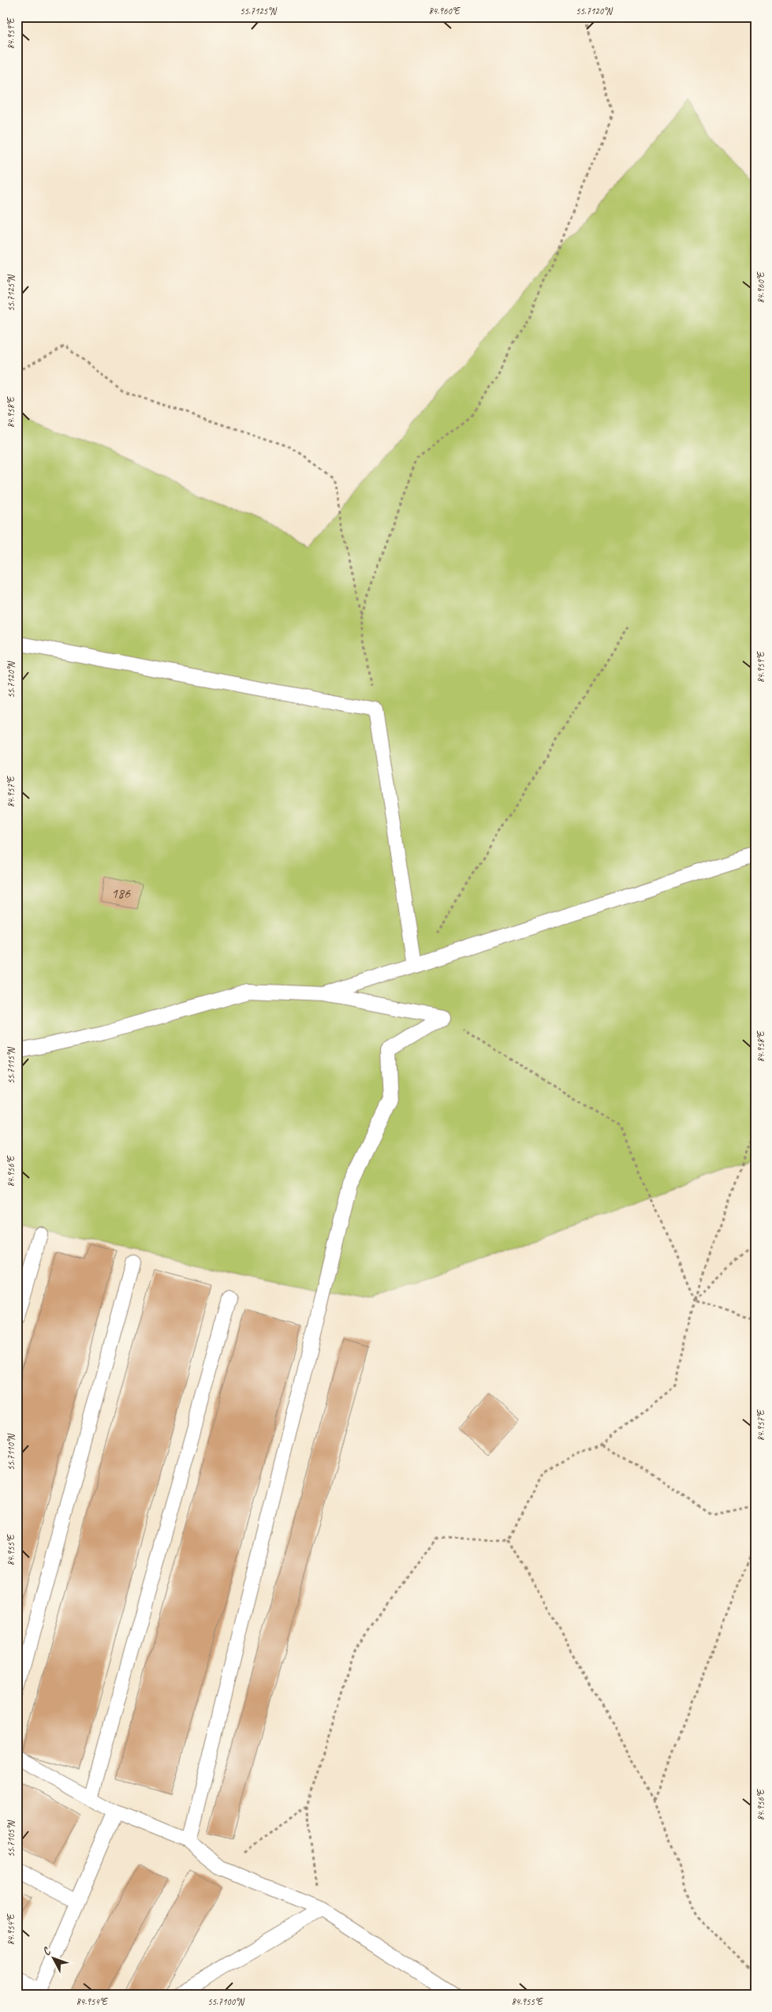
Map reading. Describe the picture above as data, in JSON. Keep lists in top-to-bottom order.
{
  "house_numbers": ["186"],
  "north": "top left",
  "coordinates": [
    "55.7125°N",
    "84.960°E",
    "55.7120°N",
    "84.959°E",
    "84.958°E",
    "84.957°E",
    "55.7115°N",
    "84.956°E",
    "55.7110°N",
    "84.955°E",
    "55.7105°N",
    "84.954°E",
    "55.7100°N"
  ]
}
